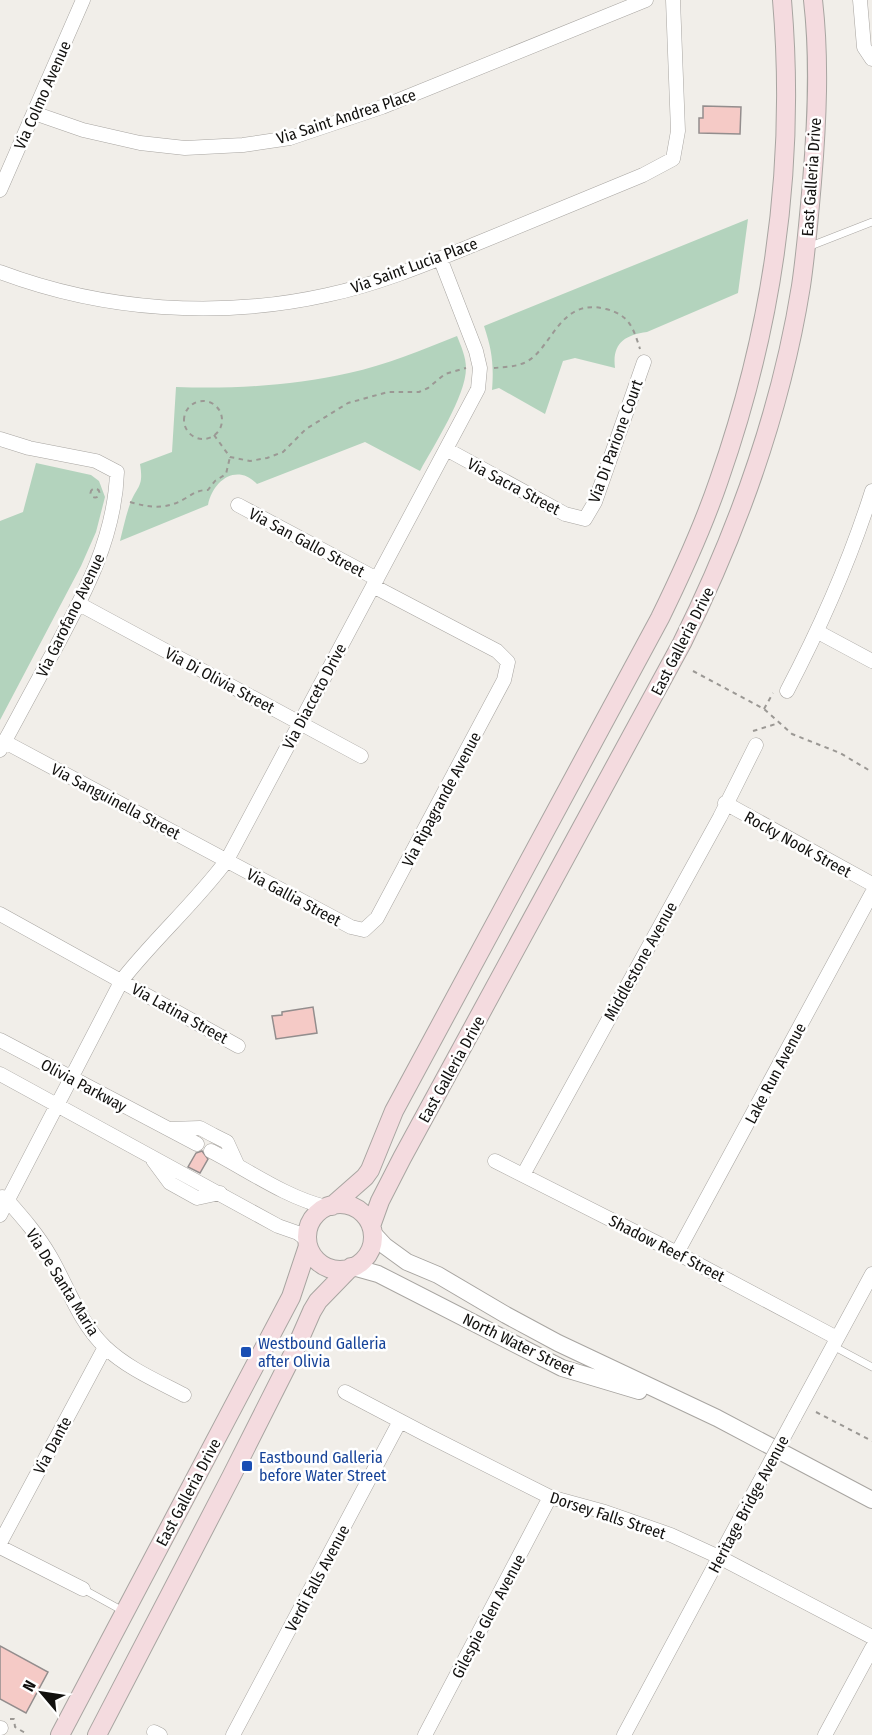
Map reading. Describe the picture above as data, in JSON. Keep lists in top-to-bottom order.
{
  "streets": {
    "main road": ["East Galleria Drive"],
    "street": [
      "Via Colmo Avenue",
      "Via Saint Andrea Place",
      "Via Saint Lucia Place",
      "Via Di Parione Court",
      "Via Sacra Street",
      "Via San Gallo Street",
      "Via Garofano Avenue",
      "Via Di Olivia Street",
      "Via Diacceto Drive",
      "Via Ripagrande Avenue",
      "Via Sanguinella Street",
      "Rocky Nook Street",
      "Via Gallia Street",
      "Middlestone Avenue",
      "Via Latina Street",
      "Lake Run Avenue",
      "Olivia Parkway",
      "Shadow Reef Street",
      "Via De Santa Maria",
      "North Water Street",
      "Via Dante",
      "Heritage Bridge Avenue",
      "Dorsey Falls Street",
      "Verdi Falls Avenue",
      "Gilespie Glen Avenue"
    ]
  },
  "crossings": [
    ["Via Colmo Avenue", "Via Saint Andrea Place"],
    ["East Galleria Drive", "Olivia Parkway"],
    ["East Galleria Drive", "North Water Street"],
    ["Via Saint Lucia Place", "Via Diacceto Drive"],
    ["Via Di Parione Court", "Via Sacra Street"],
    ["Via Sacra Street", "Via Diacceto Drive"],
    ["Via San Gallo Street", "Via Diacceto Drive"],
    ["Via San Gallo Street", "Via Ripagrande Avenue"],
    ["Via Garofano Avenue", "Via Di Olivia Street"],
    ["Via Garofano Avenue", "Via Sanguinella Street"],
    ["Via Di Olivia Street", "Via Diacceto Drive"],
    ["Via Diacceto Drive", "Via Sanguinella Street"],
    ["Via Diacceto Drive", "Via Gallia Street"],
    ["Via Diacceto Drive", "Via Latina Street"],
    ["Via Diacceto Drive", "Olivia Parkway"],
    ["Via Diacceto Drive", "Via De Santa Maria"],
    ["Via Ripagrande Avenue", "Via Gallia Street"],
    ["Via Sanguinella Street", "Via Gallia Street"],
    ["Rocky Nook Street", "Middlestone Avenue"],
    ["Middlestone Avenue", "Shadow Reef Street"],
    ["Lake Run Avenue", "Shadow Reef Street"],
    ["Olivia Parkway", "North Water Street"],
    ["Shadow Reef Street", "Heritage Bridge Avenue"],
    ["Via De Santa Maria", "Via Dante"],
    ["Heritage Bridge Avenue", "Dorsey Falls Street"],
    ["Dorsey Falls Street", "Verdi Falls Avenue"],
    ["Dorsey Falls Street", "Gilespie Glen Avenue"]
  ],
  "places": {
    "transit": ["Westbound Galleria after Olivia", "Eastbound Galleria before Water Street"]
  },
  "north": "top left"
}
